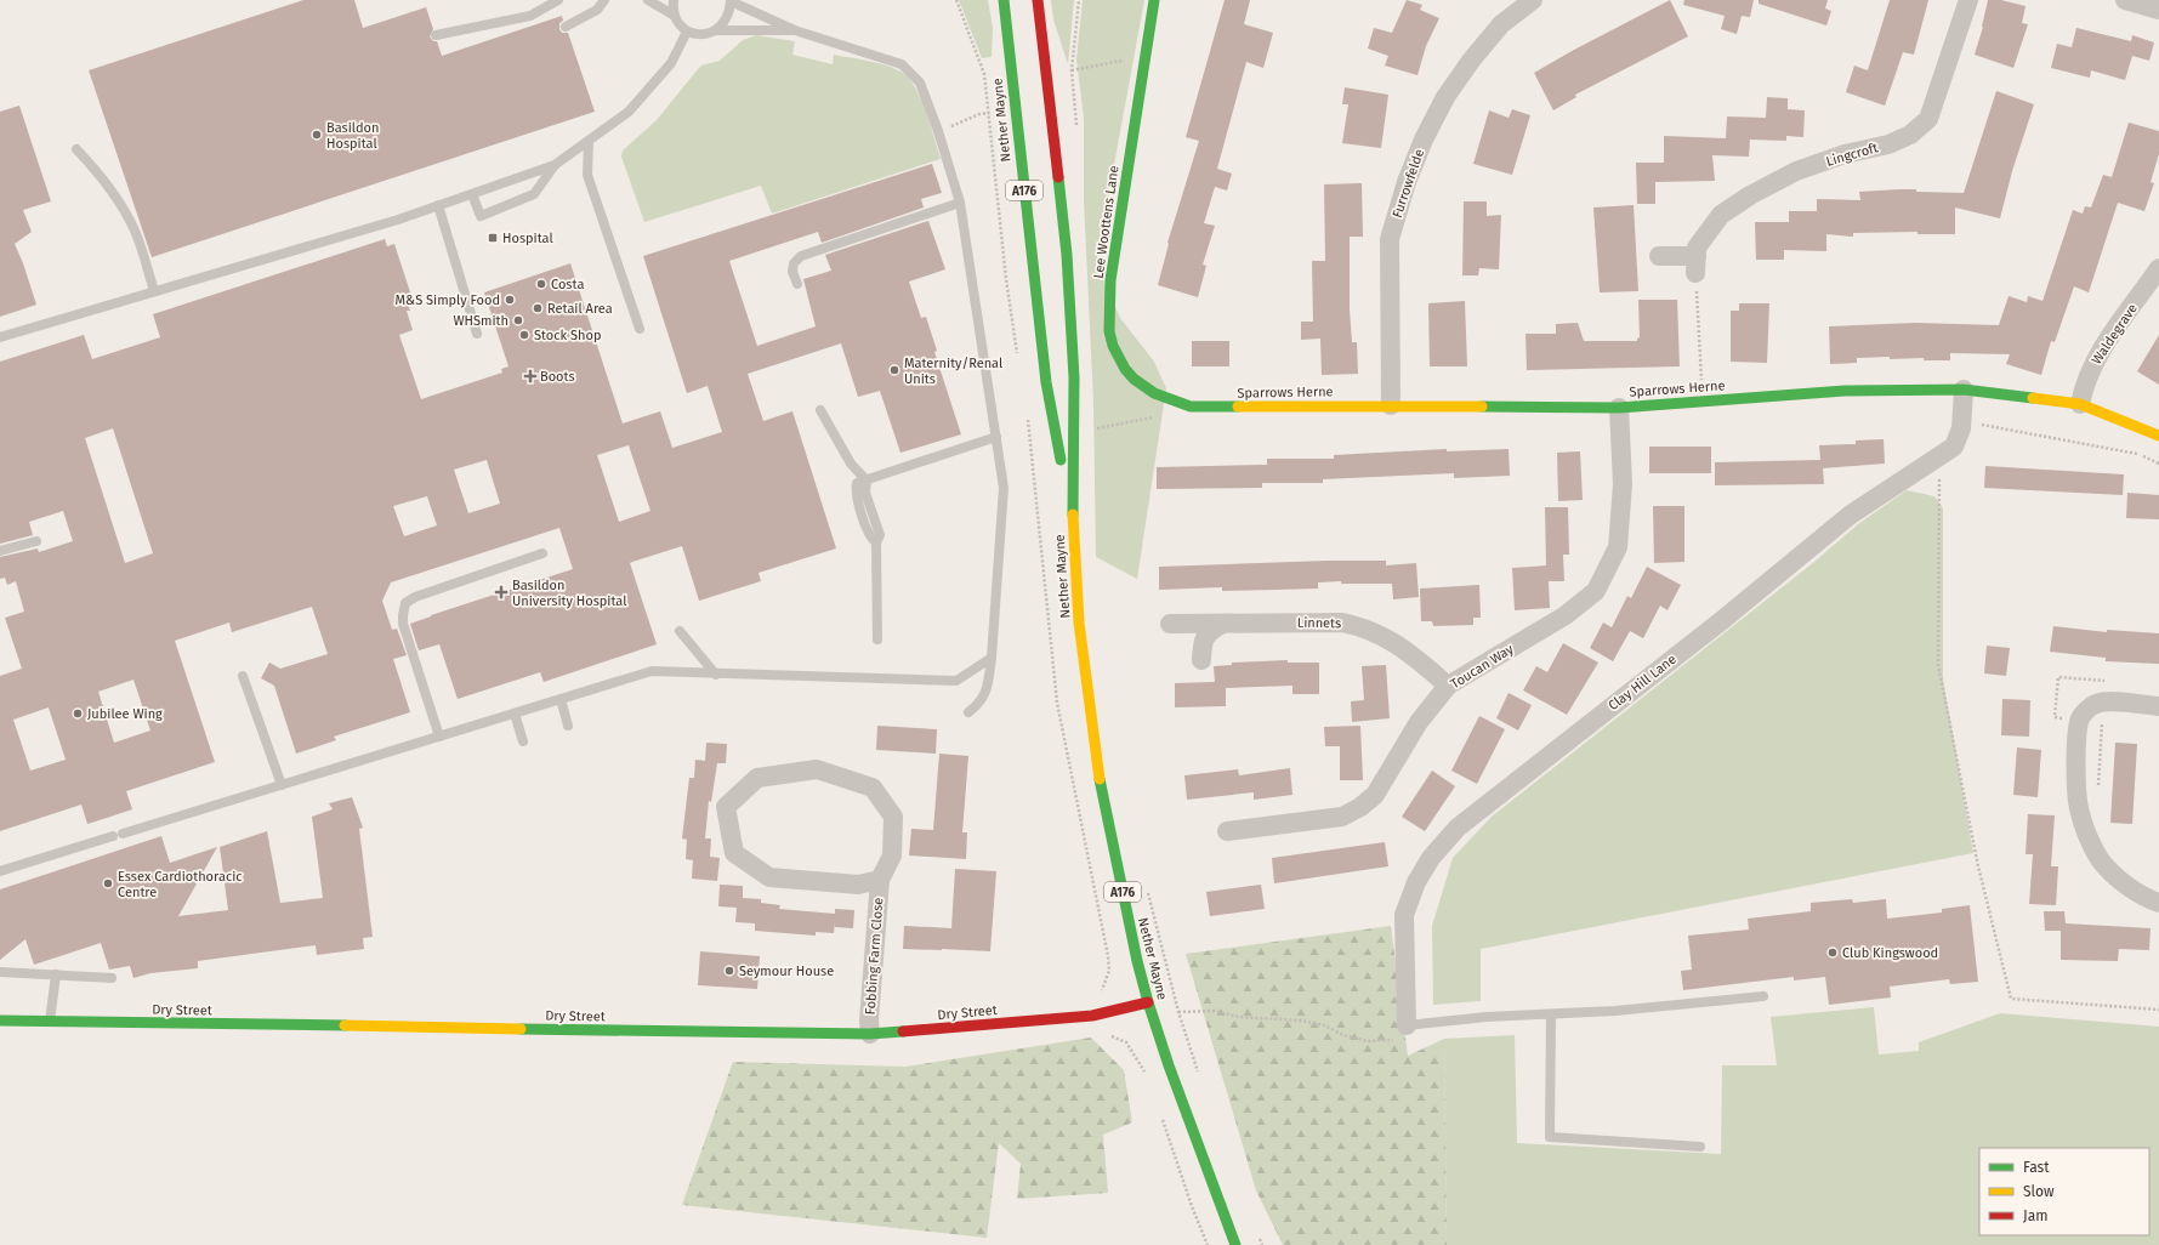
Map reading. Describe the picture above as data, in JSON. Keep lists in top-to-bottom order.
{
  "streets": {
    "street": [
      "Nether Mayne",
      "Lingcroft",
      "Furrowfelde",
      "A176",
      "Lee Woottens Lane",
      "Waldegrave",
      "Sparrows Herne",
      "Linnets",
      "Toucan Way",
      "Clay Hill Lane",
      "Fobbing Farm Close",
      "Dry Street"
    ]
  },
  "crossings": [
    ["Nether Mayne", "Dry Street"],
    ["Furrowfelde", "Sparrows Herne"],
    ["Lee Woottens Lane", "Sparrows Herne"],
    ["Waldegrave", "Sparrows Herne"],
    ["Sparrows Herne", "Toucan Way"],
    ["Sparrows Herne", "Clay Hill Lane"],
    ["Linnets", "Toucan Way"],
    ["Fobbing Farm Close", "Dry Street"]
  ],
  "places": {
    "other": [
      "Basildon Hospital",
      "Costa",
      "M&S Simply Food",
      "Retail Area",
      "WHSmith",
      "Stock Shop",
      "Maternity/Renal Units",
      "Jubilee Wing",
      "Essex Cardiothoracic Centre",
      "Club Kingswood",
      "Seymour House"
    ],
    "transit": ["Hospital"],
    "health": ["Boots", "Basildon University Hospital"]
  },
  "legend": ["Fast", "Slow", "Jam"]
}
